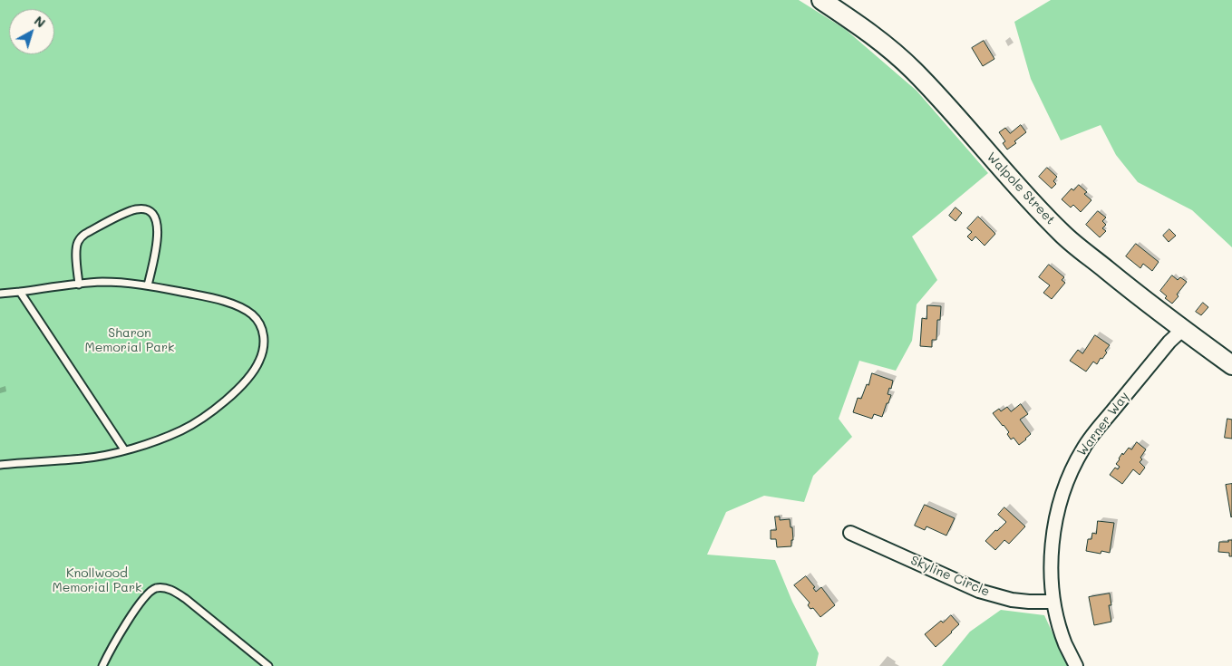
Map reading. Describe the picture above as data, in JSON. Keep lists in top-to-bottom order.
{
  "streets": {
    "main road": ["Walpole Street"],
    "street": ["Warner Way", "Skyline Circle"]
  },
  "crossings": [
    ["Walpole Street", "Warner Way"],
    ["Warner Way", "Skyline Circle"]
  ],
  "parks": ["Sharon Memorial Park", "Knollwood Memorial Park"],
  "north": "top right"
}
